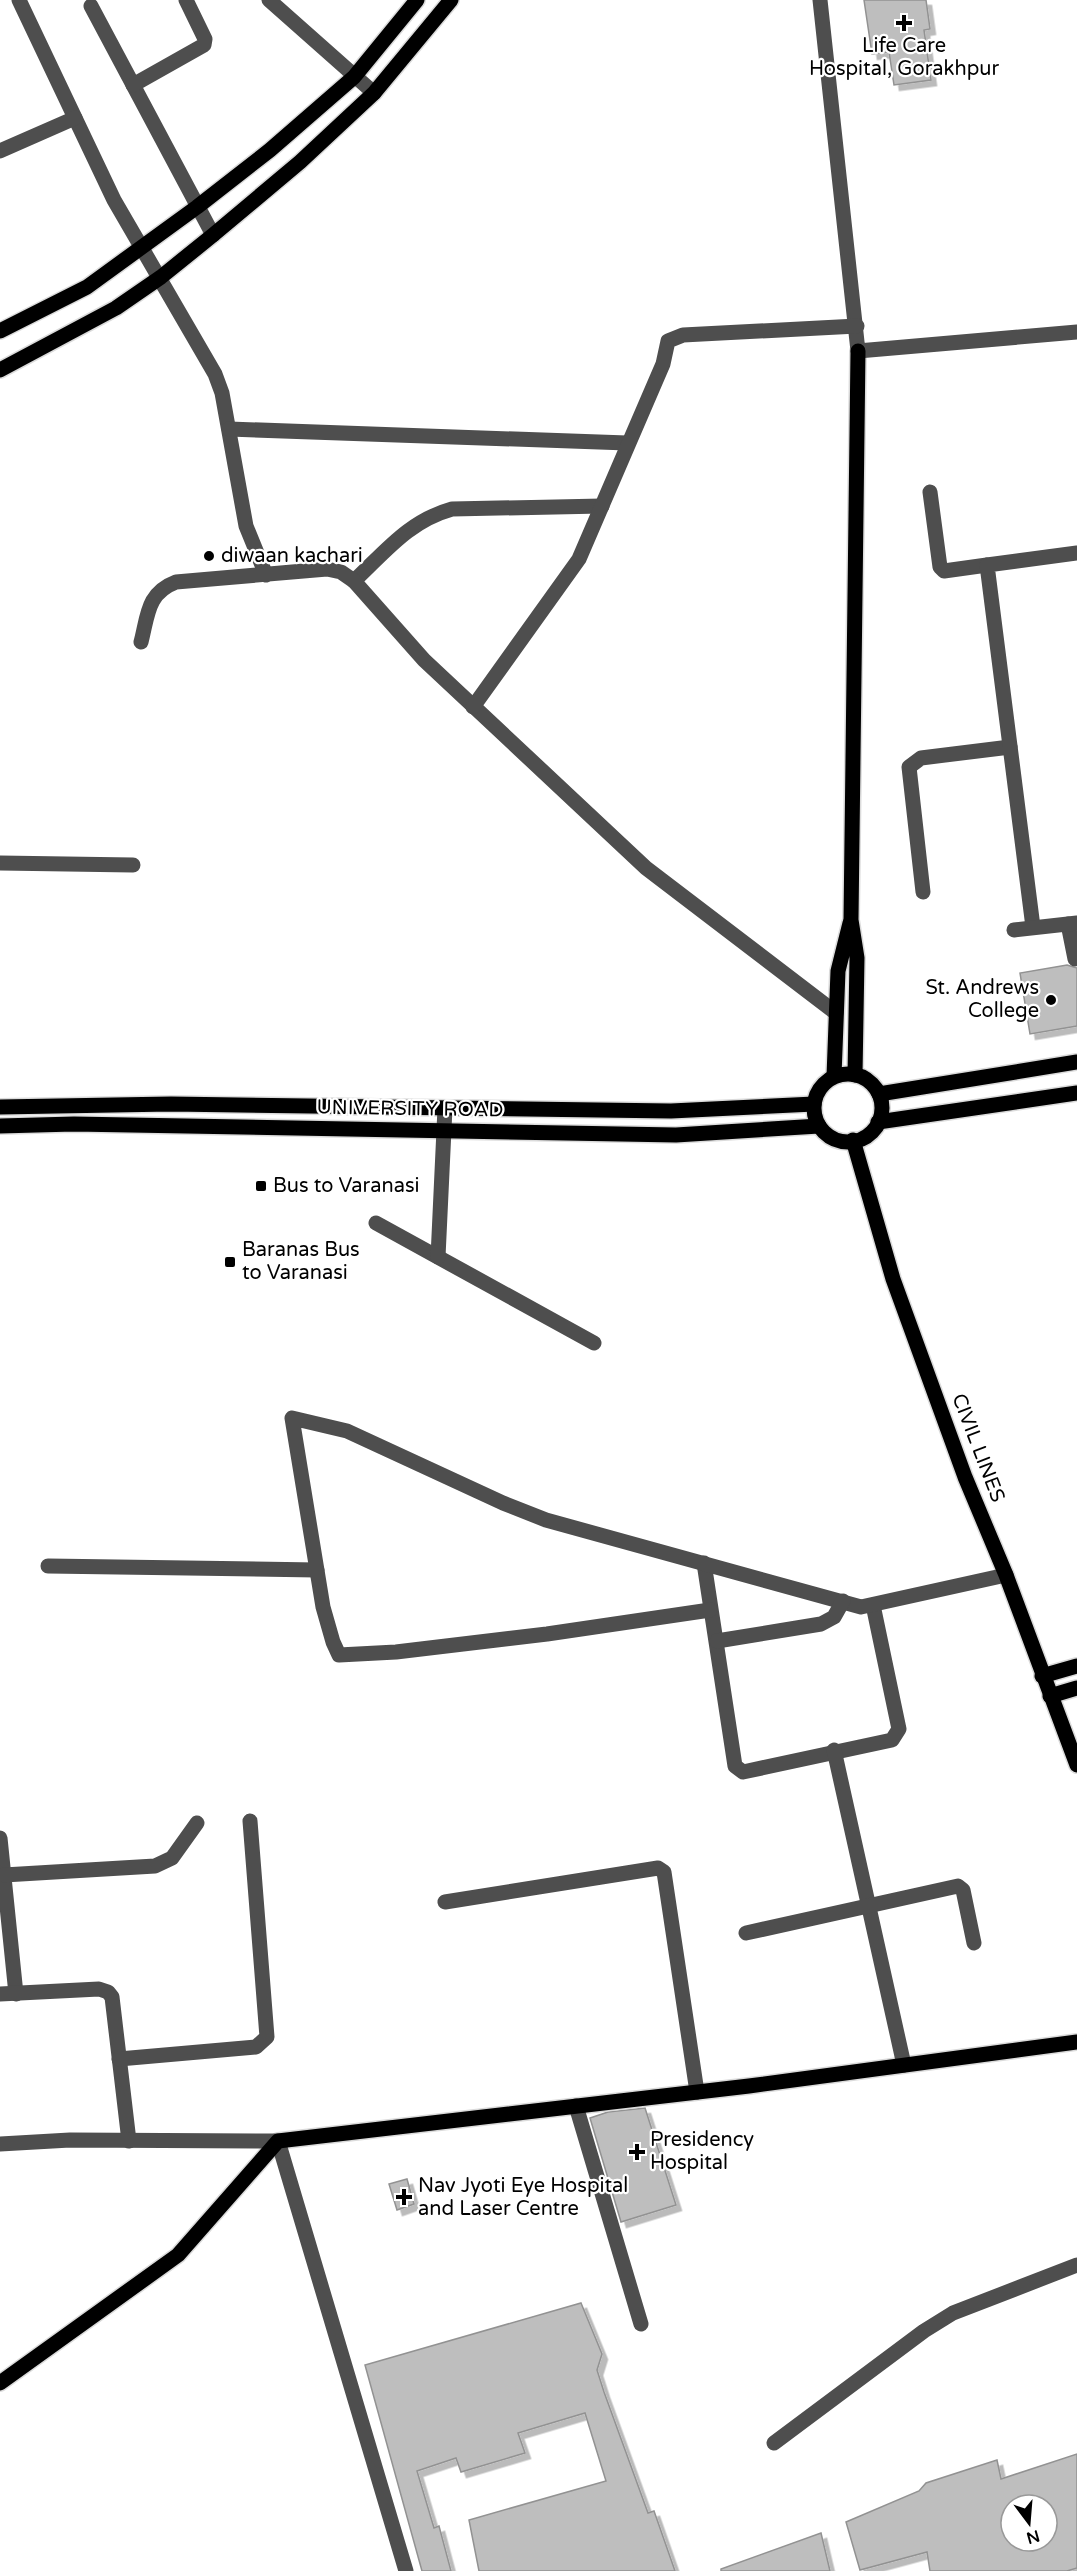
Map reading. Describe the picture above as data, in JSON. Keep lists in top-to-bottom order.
{
  "streets": {
    "main road": ["UNIVERSITY ROAD", "CIVIL LINES"]
  },
  "crossings": [
    ["UNIVERSITY ROAD", "CIVIL LINES"]
  ],
  "places": {
    "health": ["Life Care Hospital, Gorakhpur", "Presidency Hospital", "Nav Jyoti Eye Hospital and Laser Centre"],
    "other": ["diwaan kachari", "St. Andrews College"],
    "transit": ["Bus to Varanasi", "Baranas Bus to Varanasi"]
  },
  "north": "bottom"
}
